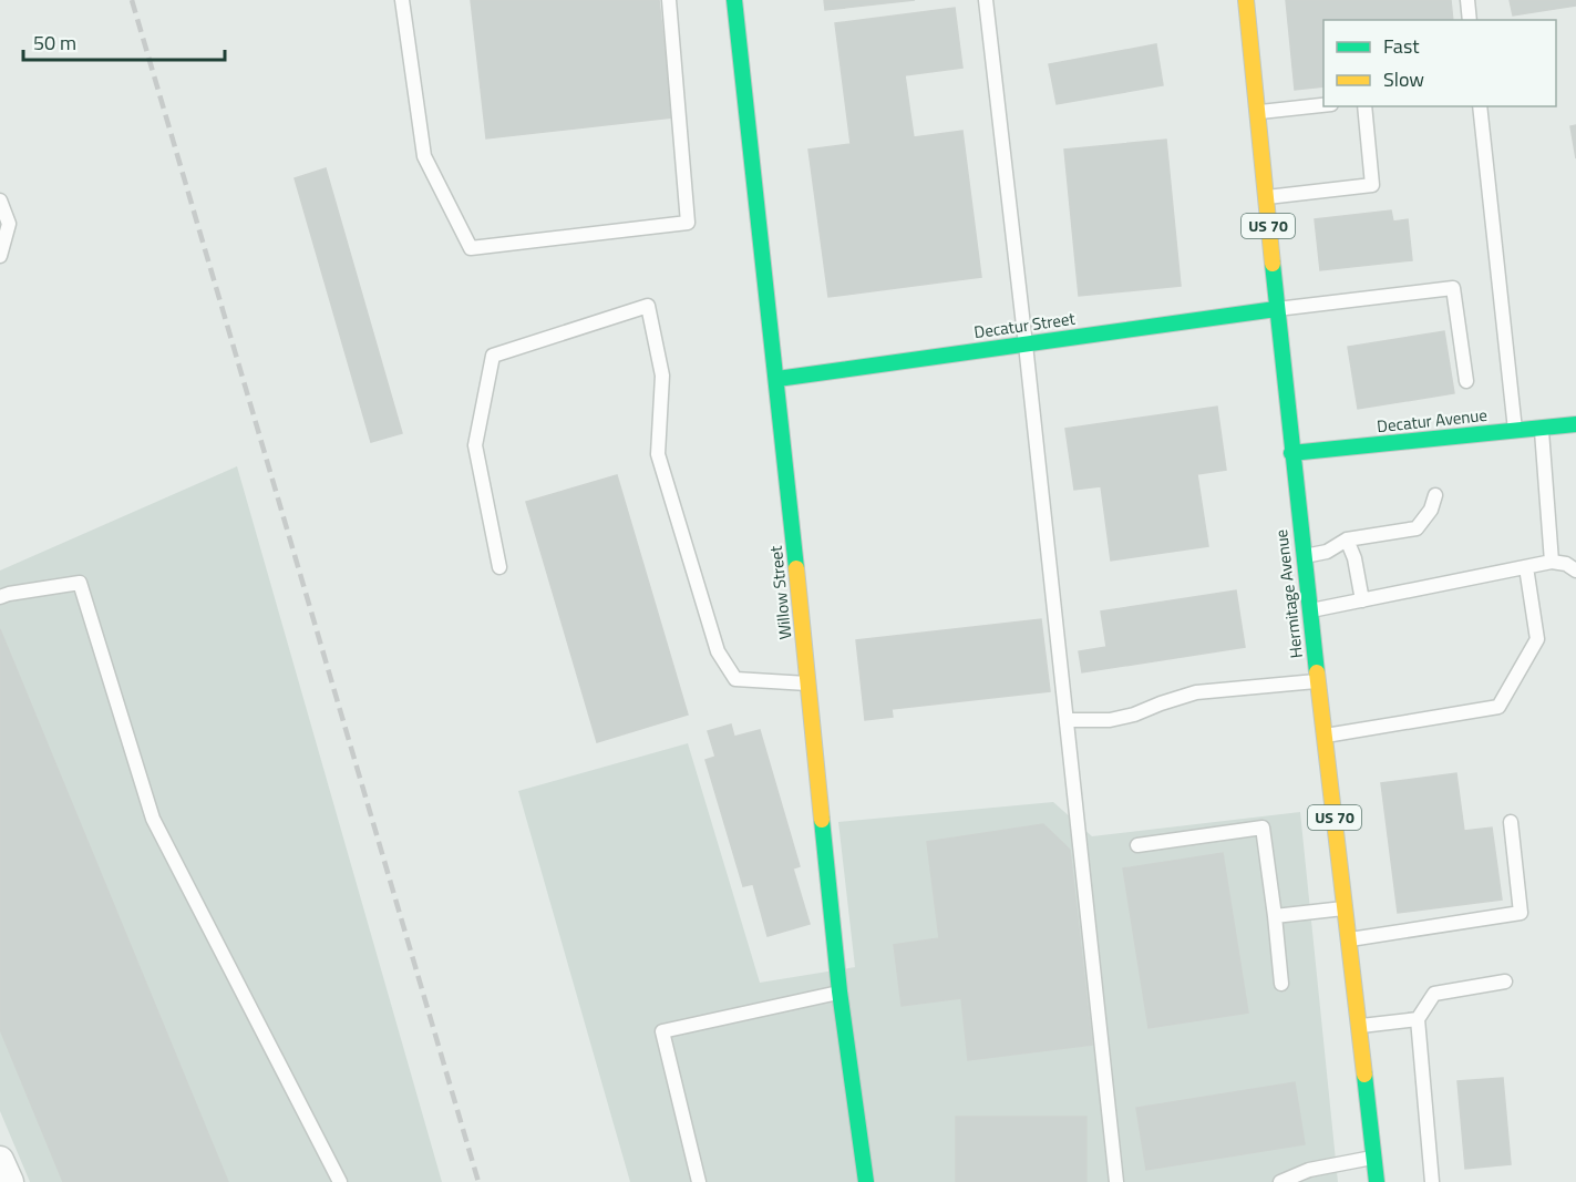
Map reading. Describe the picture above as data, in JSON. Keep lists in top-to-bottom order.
{
  "streets": {
    "street": [
      "US 70",
      "Decatur Street",
      "Decatur Avenue",
      "Willow Street",
      "Hermitage Avenue"
    ]
  },
  "crossings": [
    ["Decatur Street", "Willow Street"],
    ["Decatur Street", "Hermitage Avenue"],
    ["Decatur Avenue", "Hermitage Avenue"]
  ],
  "legend": ["Fast", "Slow"],
  "scale_bar": "50 m"
}
